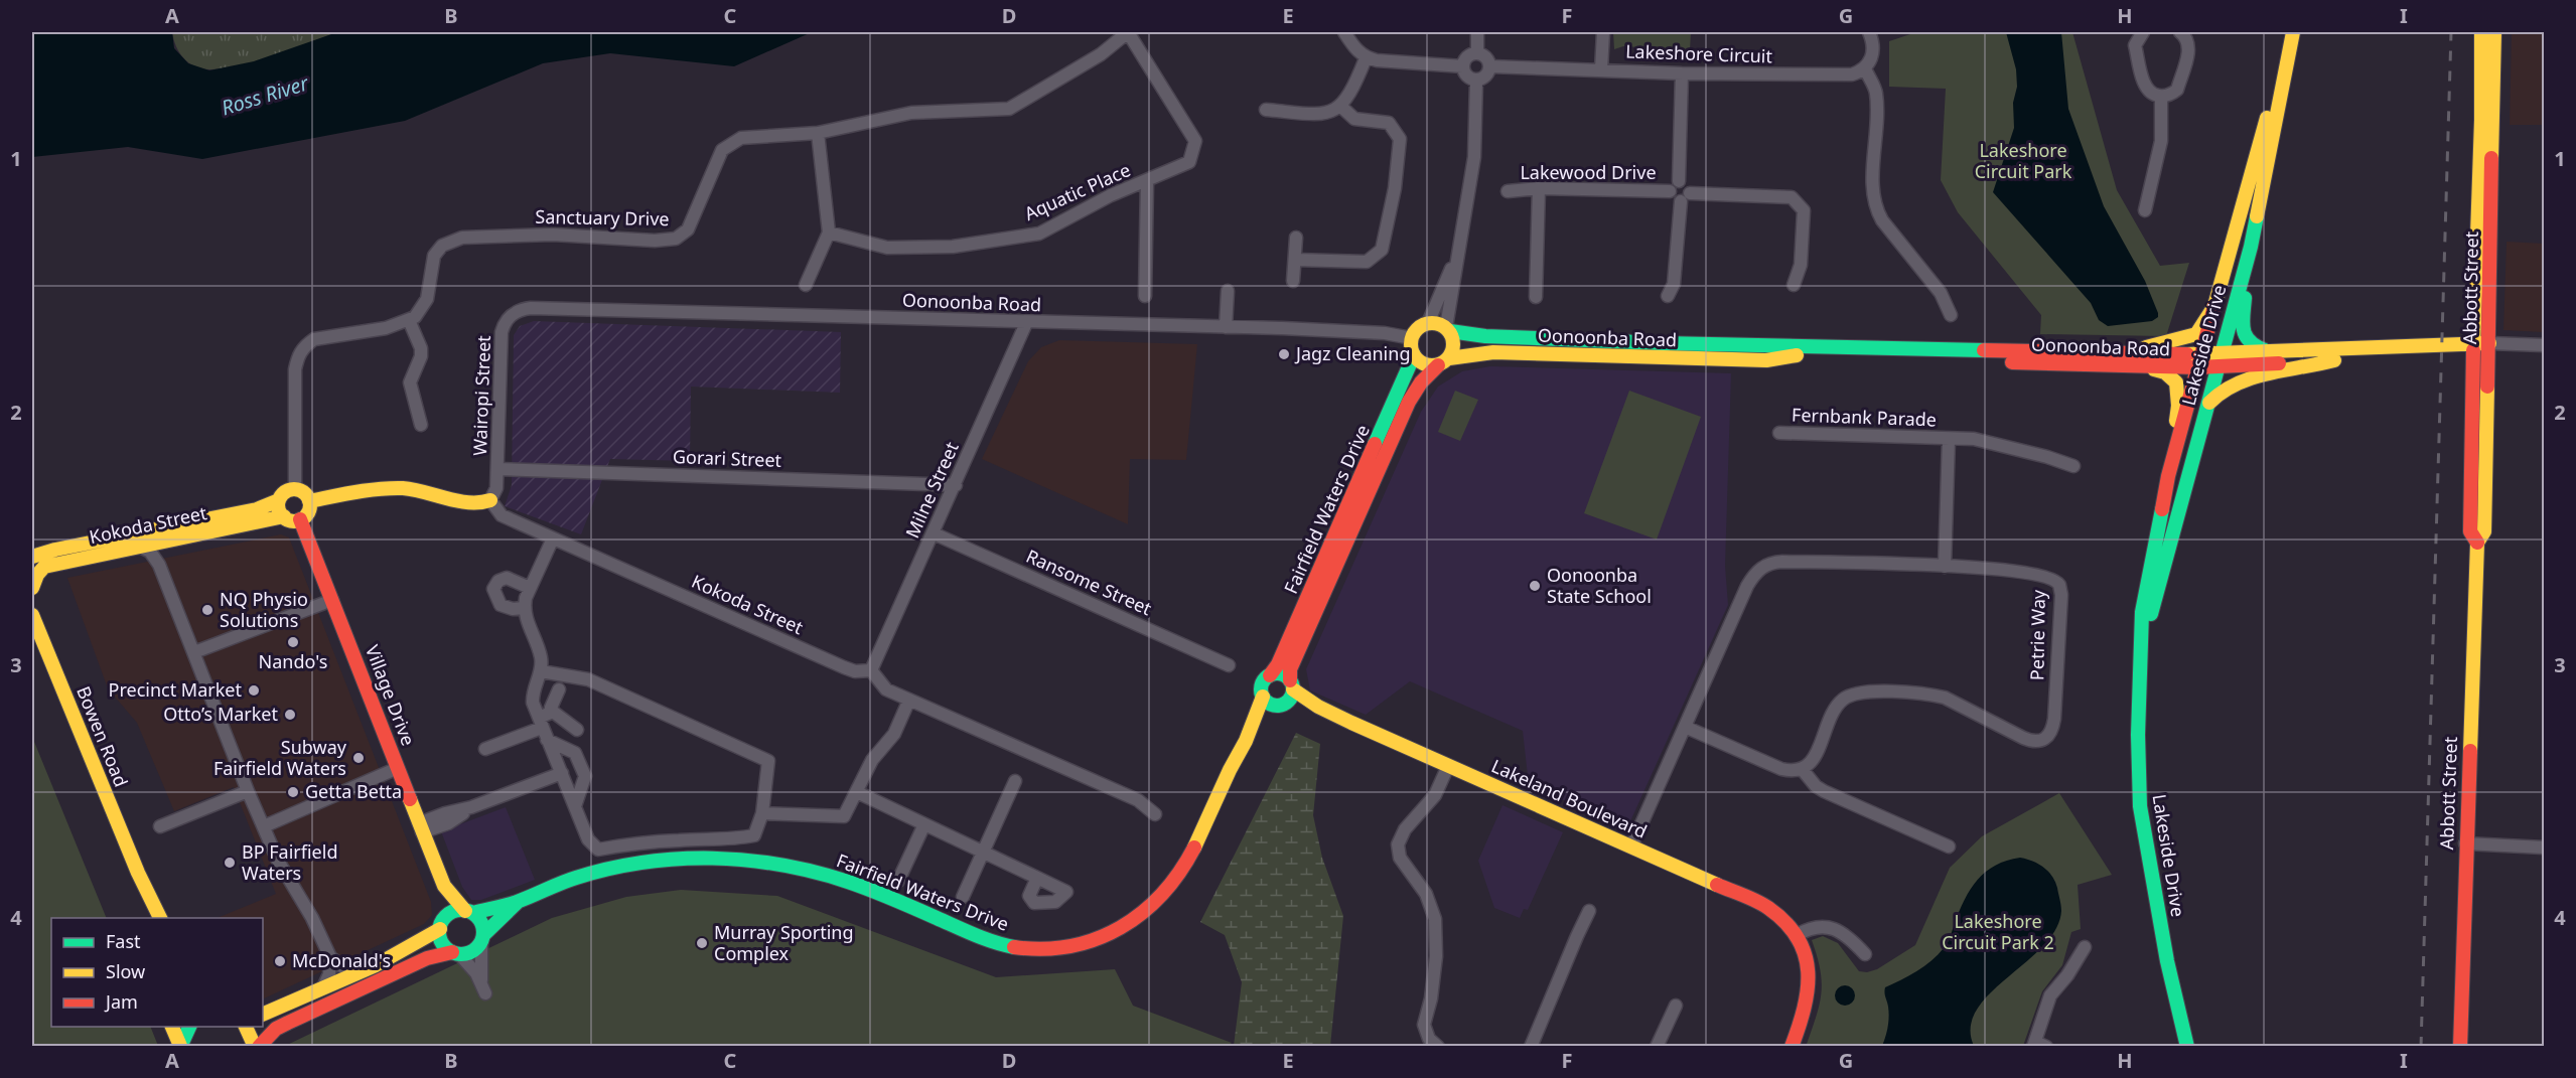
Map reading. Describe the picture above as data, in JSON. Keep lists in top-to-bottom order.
{
  "streets": {
    "street": [
      "Lakeshore Circuit",
      "Lakewood Drive",
      "Aquatic Place",
      "Sanctuary Drive",
      "Abbott Street",
      "Oonoonba Road",
      "Lakeside Drive",
      "Wairopi Street",
      "Fernbank Parade",
      "Gorari Street",
      "Milne Street",
      "Fairfield Waters Drive",
      "Kokoda Street",
      "Ransome Street",
      "Petrie Way",
      "Village Drive",
      "Bowen Road",
      "Lakeland Boulevard"
    ]
  },
  "crossings": [
    ["Aquatic Place", "Sanctuary Drive"],
    ["Abbott Street", "Oonoonba Road"],
    ["Oonoonba Road", "Lakeside Drive"],
    ["Oonoonba Road", "Wairopi Street"],
    ["Oonoonba Road", "Milne Street"],
    ["Oonoonba Road", "Fairfield Waters Drive"],
    ["Wairopi Street", "Gorari Street"],
    ["Wairopi Street", "Kokoda Street"],
    ["Fernbank Parade", "Petrie Way"],
    ["Gorari Street", "Milne Street"],
    ["Milne Street", "Kokoda Street"],
    ["Milne Street", "Ransome Street"],
    ["Fairfield Waters Drive", "Village Drive"],
    ["Fairfield Waters Drive", "Lakeland Boulevard"],
    ["Kokoda Street", "Village Drive"],
    ["Petrie Way", "Lakeland Boulevard"]
  ],
  "water": ["Ross River"],
  "parks": ["Lakeshore Circuit Park", "Lakeshore Circuit Park 2"],
  "places": [
    "Jagz Cleaning",
    "Oonoonba State School",
    "NQ Physio Solutions",
    "Nando's",
    "Precinct Market",
    "Otto’s Market",
    "Subway Fairfield Waters",
    "Getta Betta",
    "BP Fairfield Waters",
    "Murray Sporting Complex",
    "McDonald's"
  ],
  "legend": ["Fast", "Slow", "Jam"],
  "grid": {
    "columns": [
      "A",
      "B",
      "C",
      "D",
      "E",
      "F",
      "G",
      "H",
      "I"
    ],
    "rows": [
      "1",
      "2",
      "3",
      "4"
    ]
  }
}
